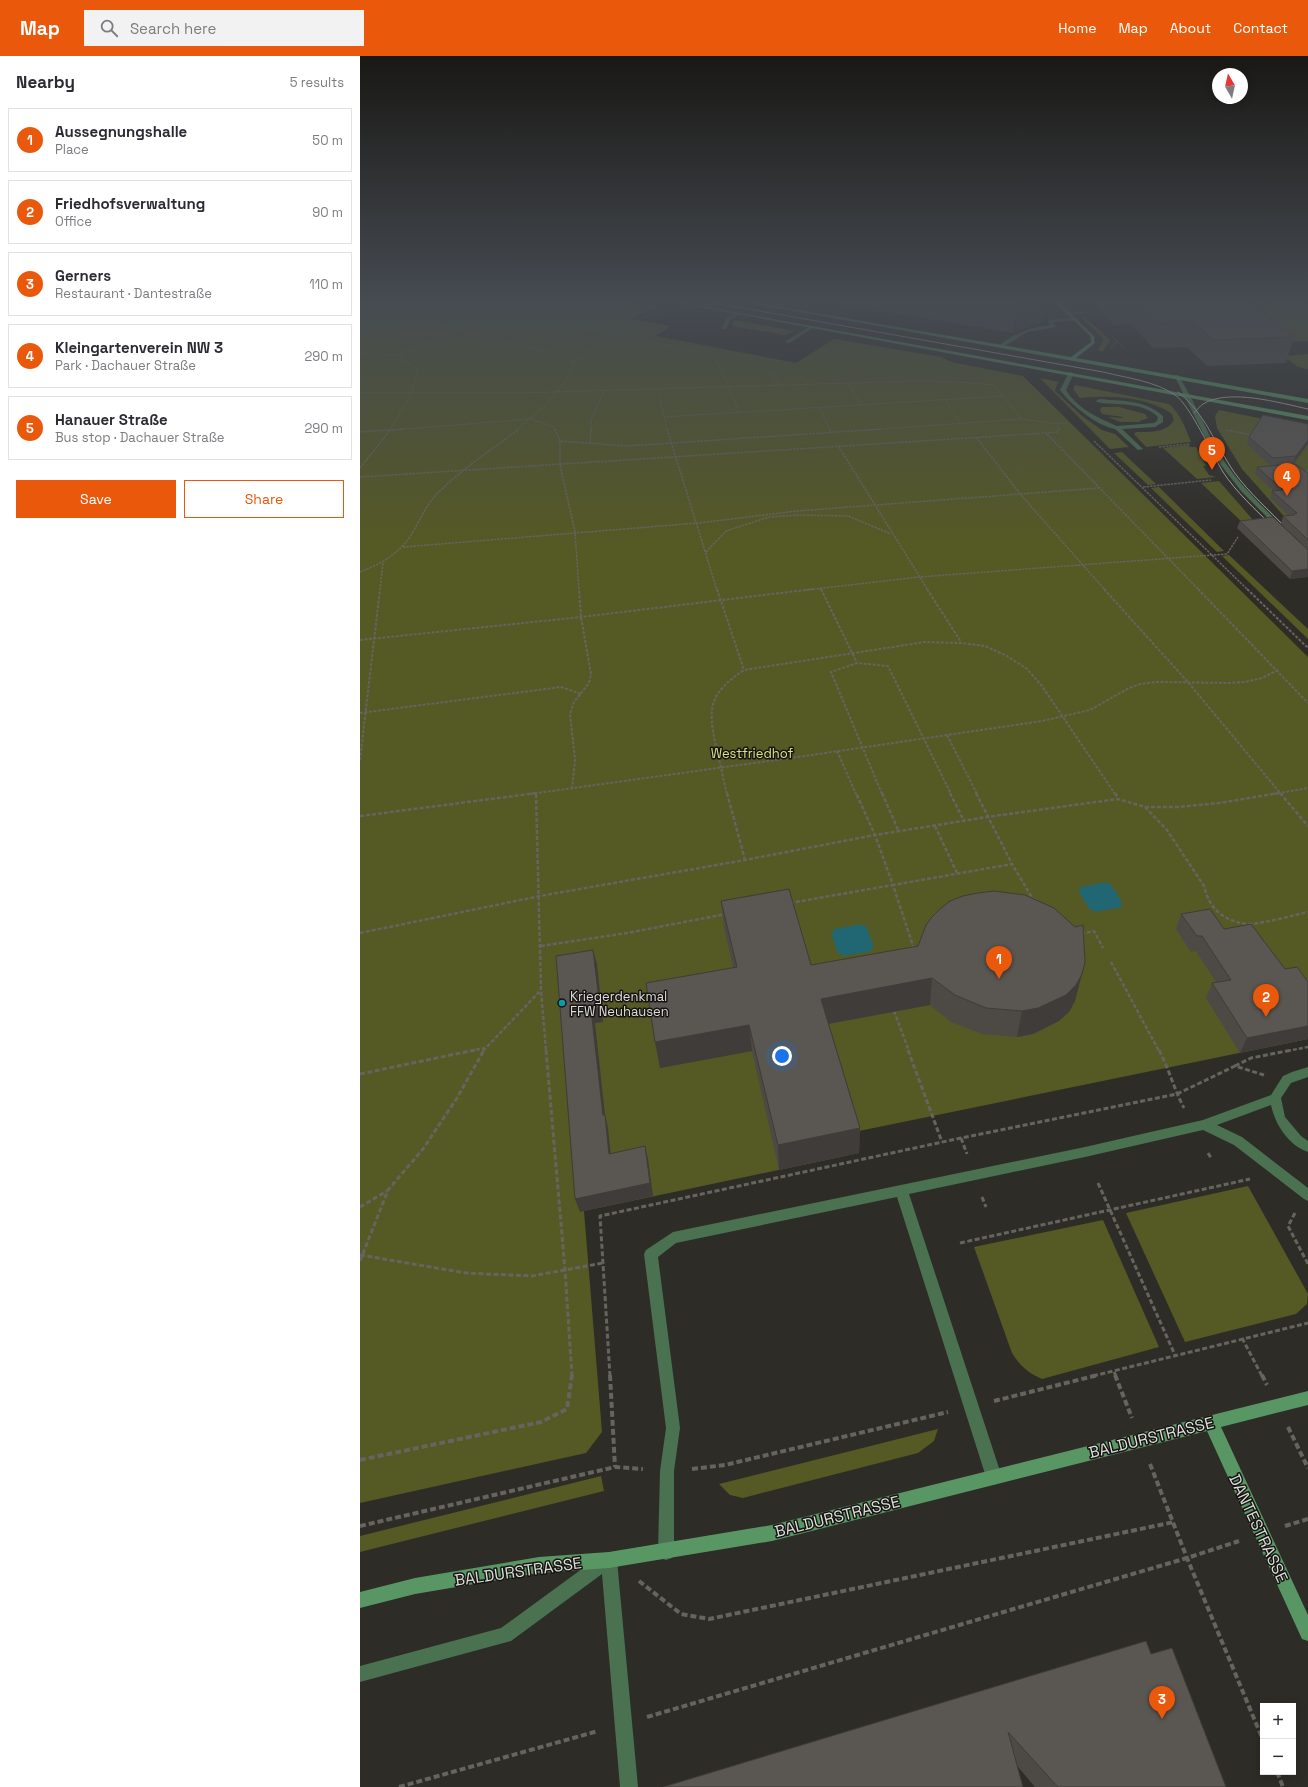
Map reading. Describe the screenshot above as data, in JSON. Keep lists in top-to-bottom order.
{
  "streets": {
    "main road": ["BALDURSTRASSE", "DANTESTRASSE"]
  },
  "crossings": [
    ["BALDURSTRASSE", "DANTESTRASSE"]
  ],
  "parks": ["Westfriedhof"],
  "places": ["Kriegerdenkmal FFW Neuhausen"],
  "north": "top",
  "page": {
    "header": "Map",
    "search": "Search here",
    "nav": [
      "Home",
      "Map",
      "About",
      "Contact"
    ],
    "heading": ["Nearby", "5 results"],
    "list": [
      {
        "mark": "1",
        "name": "Aussegnungshalle",
        "note": "Place",
        "value": "50 m"
      },
      {
        "mark": "2",
        "name": "Friedhofsverwaltung",
        "note": "Office",
        "value": "90 m"
      },
      {
        "mark": "3",
        "name": "Gerners",
        "note": "Restaurant · Dantestraße",
        "value": "110 m"
      },
      {
        "mark": "4",
        "name": "Kleingartenverein NW 3",
        "note": "Park · Dachauer Straße",
        "value": "290 m"
      },
      {
        "mark": "5",
        "name": "Hanauer Straße",
        "note": "Bus stop · Dachauer Straße",
        "value": "290 m"
      }
    ],
    "pins": [
      "5",
      "4",
      "1",
      "2",
      "3"
    ],
    "buttons": ["Save", "Share"],
    "map_buttons": ["+", "−"]
  }
}
